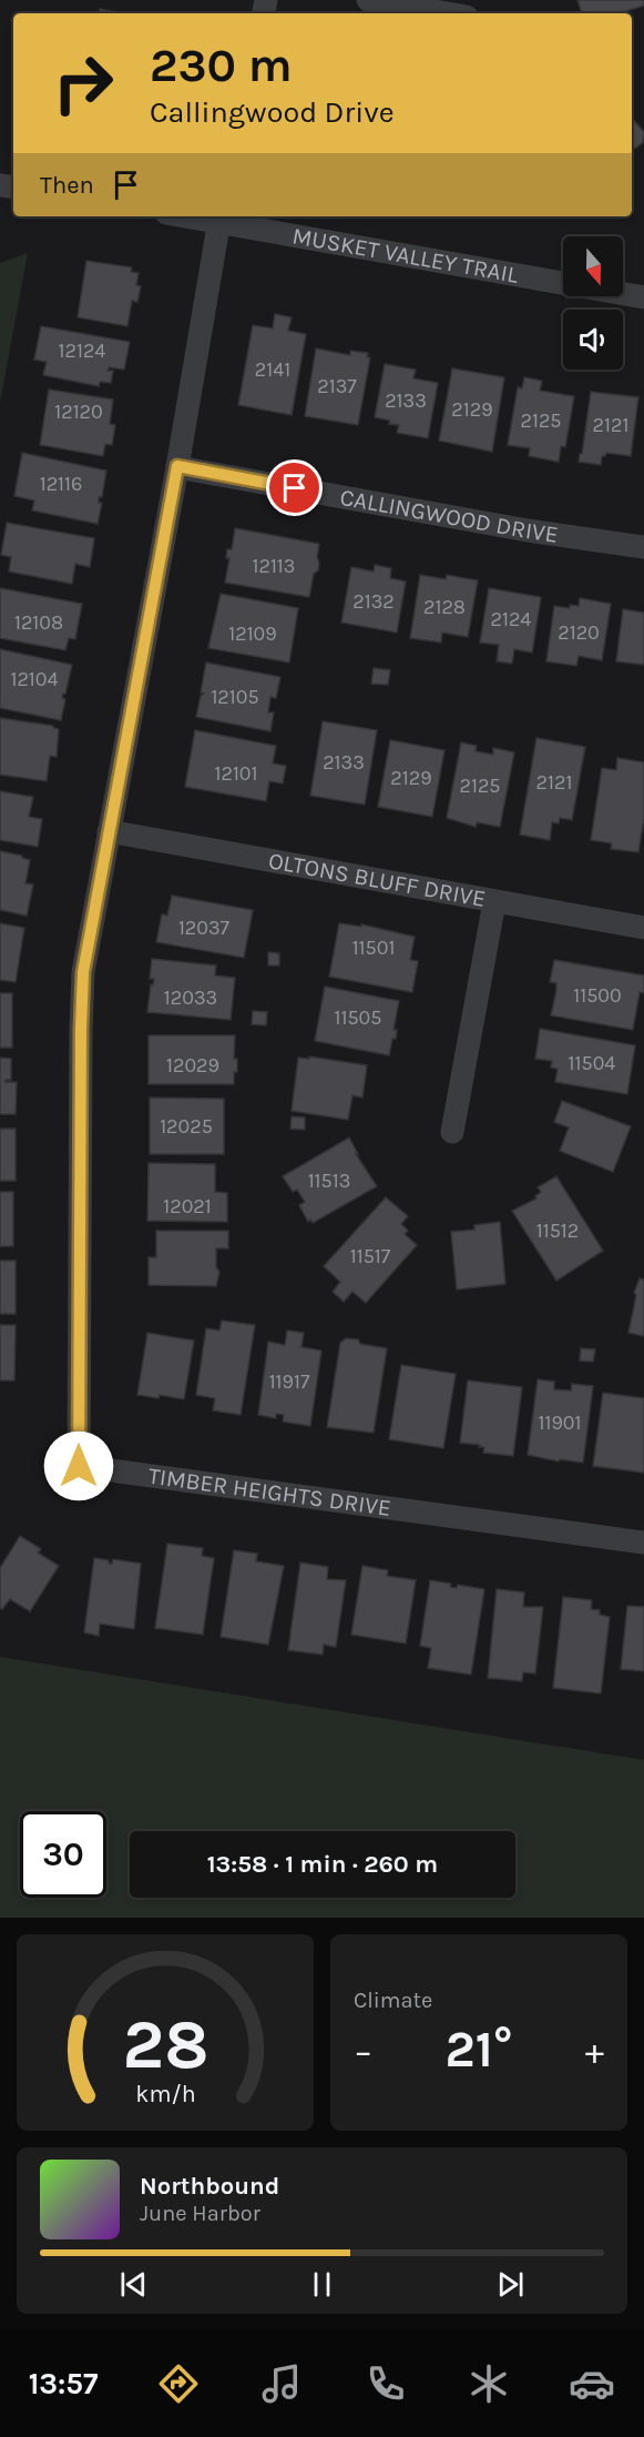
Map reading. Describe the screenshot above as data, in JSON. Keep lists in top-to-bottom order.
{
  "streets": {
    "street": [
      "MUSKET VALLEY TRAIL",
      "CALLINGWOOD DRIVE",
      "OLTONS BLUFF DRIVE",
      "TIMBER HEIGHTS DRIVE"
    ]
  },
  "crossings": [
    ["MUSKET VALLEY TRAIL", "TIMBER HEIGHTS DRIVE"],
    ["CALLINGWOOD DRIVE", "TIMBER HEIGHTS DRIVE"],
    ["OLTONS BLUFF DRIVE", "TIMBER HEIGHTS DRIVE"]
  ],
  "house_numbers": [
    "12124",
    "2141",
    "2137",
    "2133",
    "2129",
    "12120",
    "2125",
    "2121",
    "12116",
    "12113",
    "2132",
    "2128",
    "2124",
    "12108",
    "2120",
    "12109",
    "12104",
    "12105",
    "2133",
    "12101",
    "2129",
    "2121",
    "2125",
    "12037",
    "11501",
    "11500",
    "12033",
    "11505",
    "11504",
    "12029",
    "12025",
    "11513",
    "12021",
    "11512",
    "11517",
    "11917",
    "11901"
  ],
  "north": "bottom",
  "page": {
    "turn": ["230 m", "Callingwood Drive"],
    "then": "Then",
    "limit": "30",
    "trip": "13:58 · 1 min · 260 m",
    "tile": "Climate",
    "heat": ["−", "21°", "+"],
    "song": ["Northbound", "June Harbor"],
    "tabs": "13:57",
    "gauge": ["28", "km/h"]
  }
}
